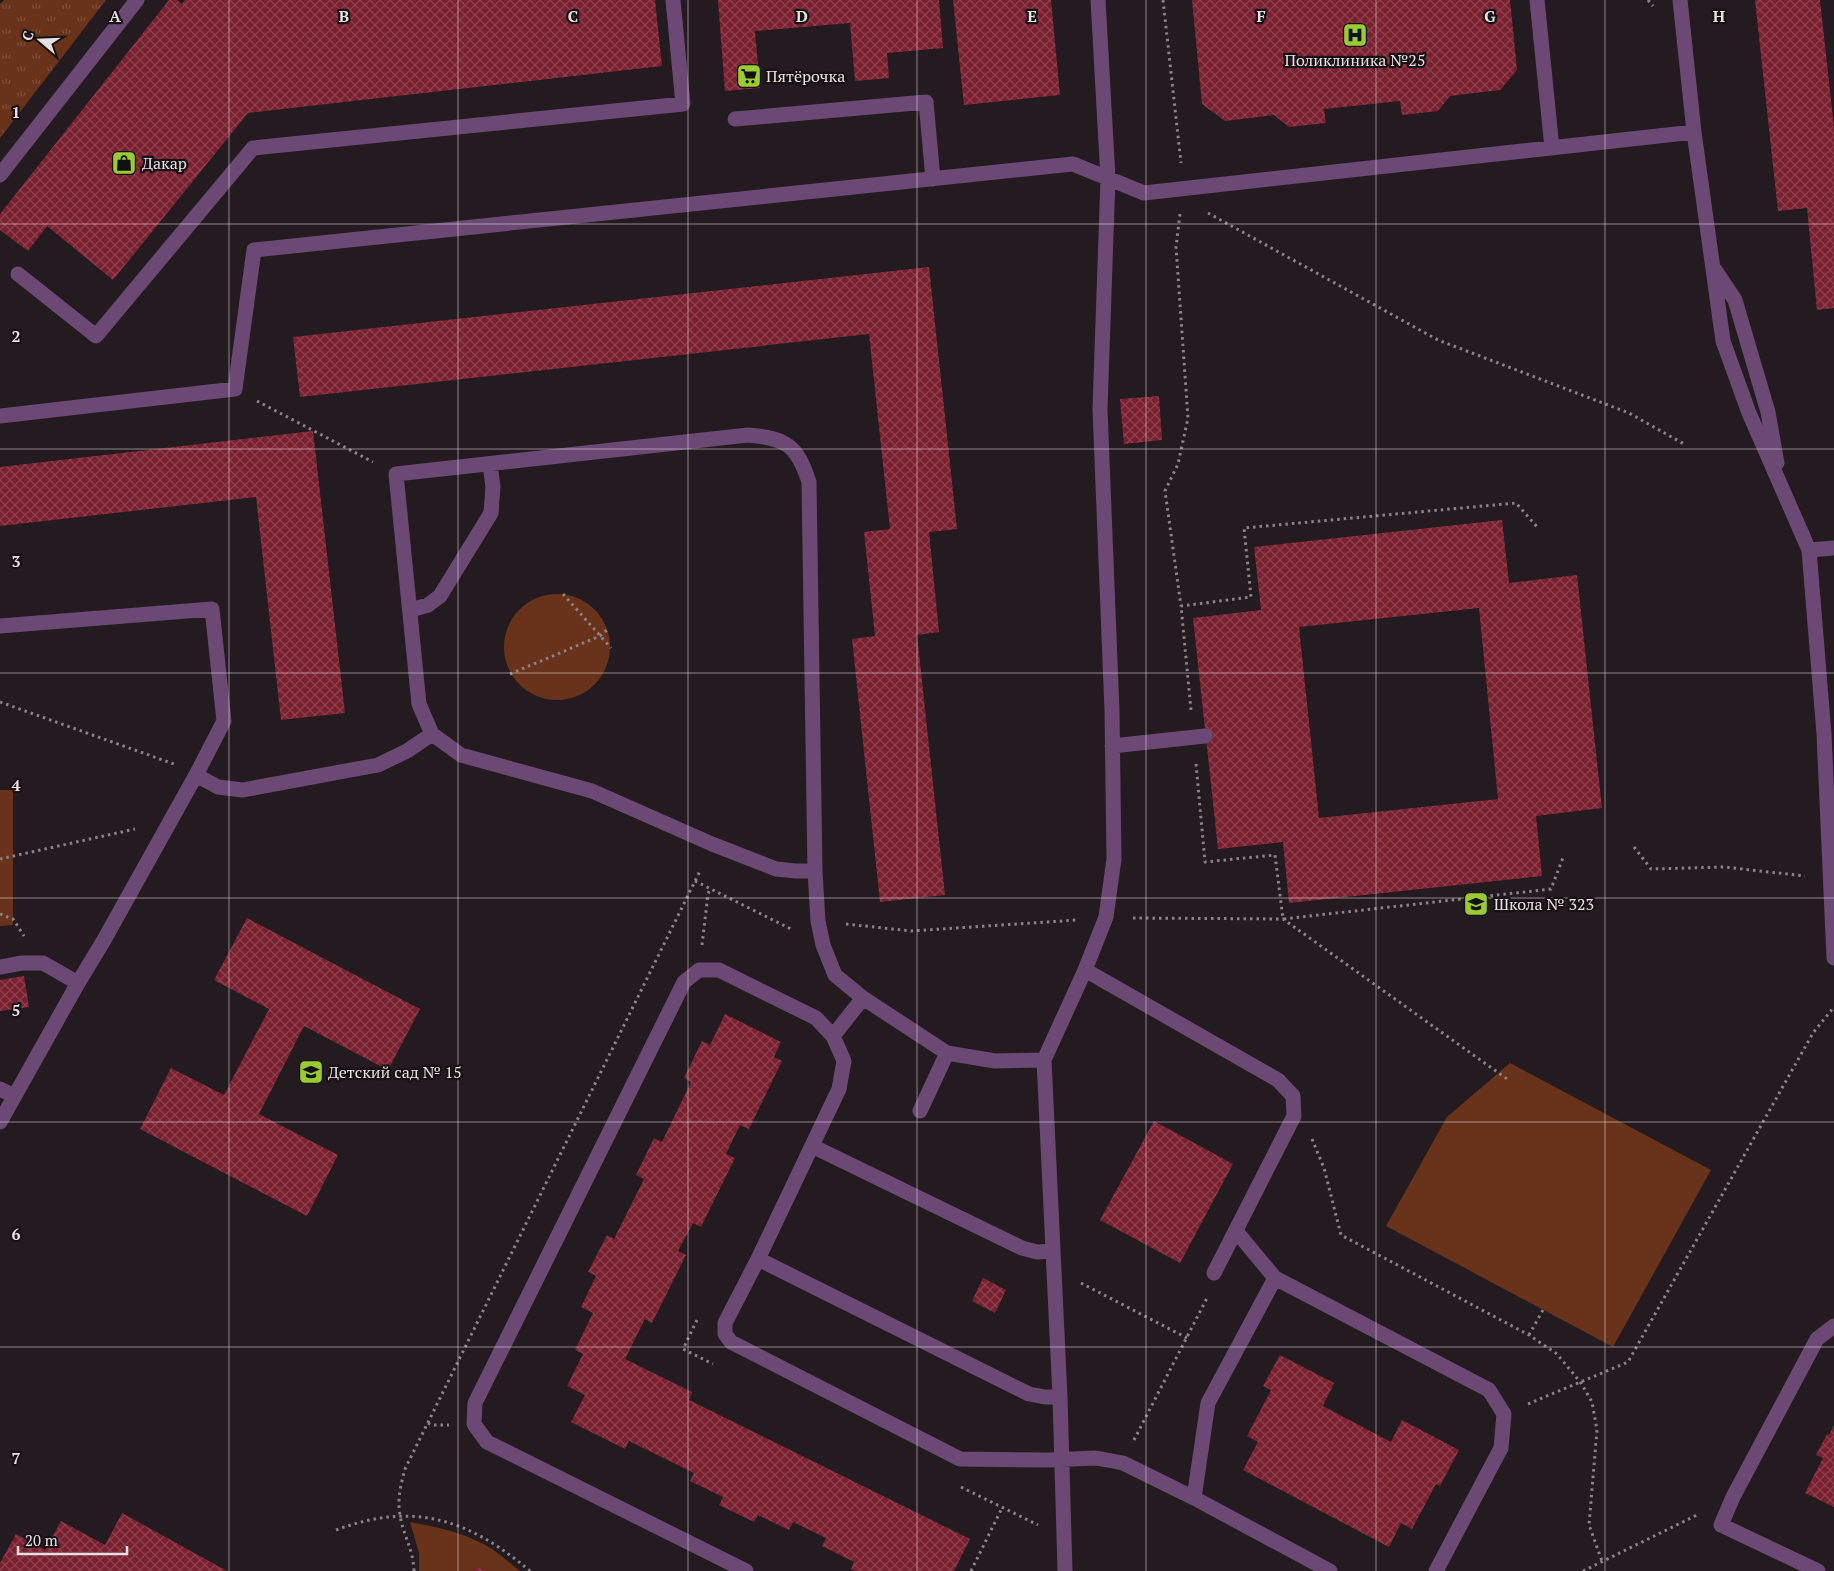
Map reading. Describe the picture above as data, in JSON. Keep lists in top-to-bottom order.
{
  "places": {
    "hospital": ["Поликлиника №25"],
    "supermarket": ["Пятёрочка"],
    "shop": ["Дакар"],
    "school or university": ["Школа № 323", "Детский сад № 15"]
  },
  "scale_bar": "20 m",
  "north": "left",
  "grid": {
    "columns": [
      "A",
      "B",
      "C",
      "D",
      "E",
      "F",
      "G",
      "H"
    ],
    "rows": [
      "1",
      "2",
      "3",
      "4",
      "5",
      "6",
      "7"
    ]
  }
}
